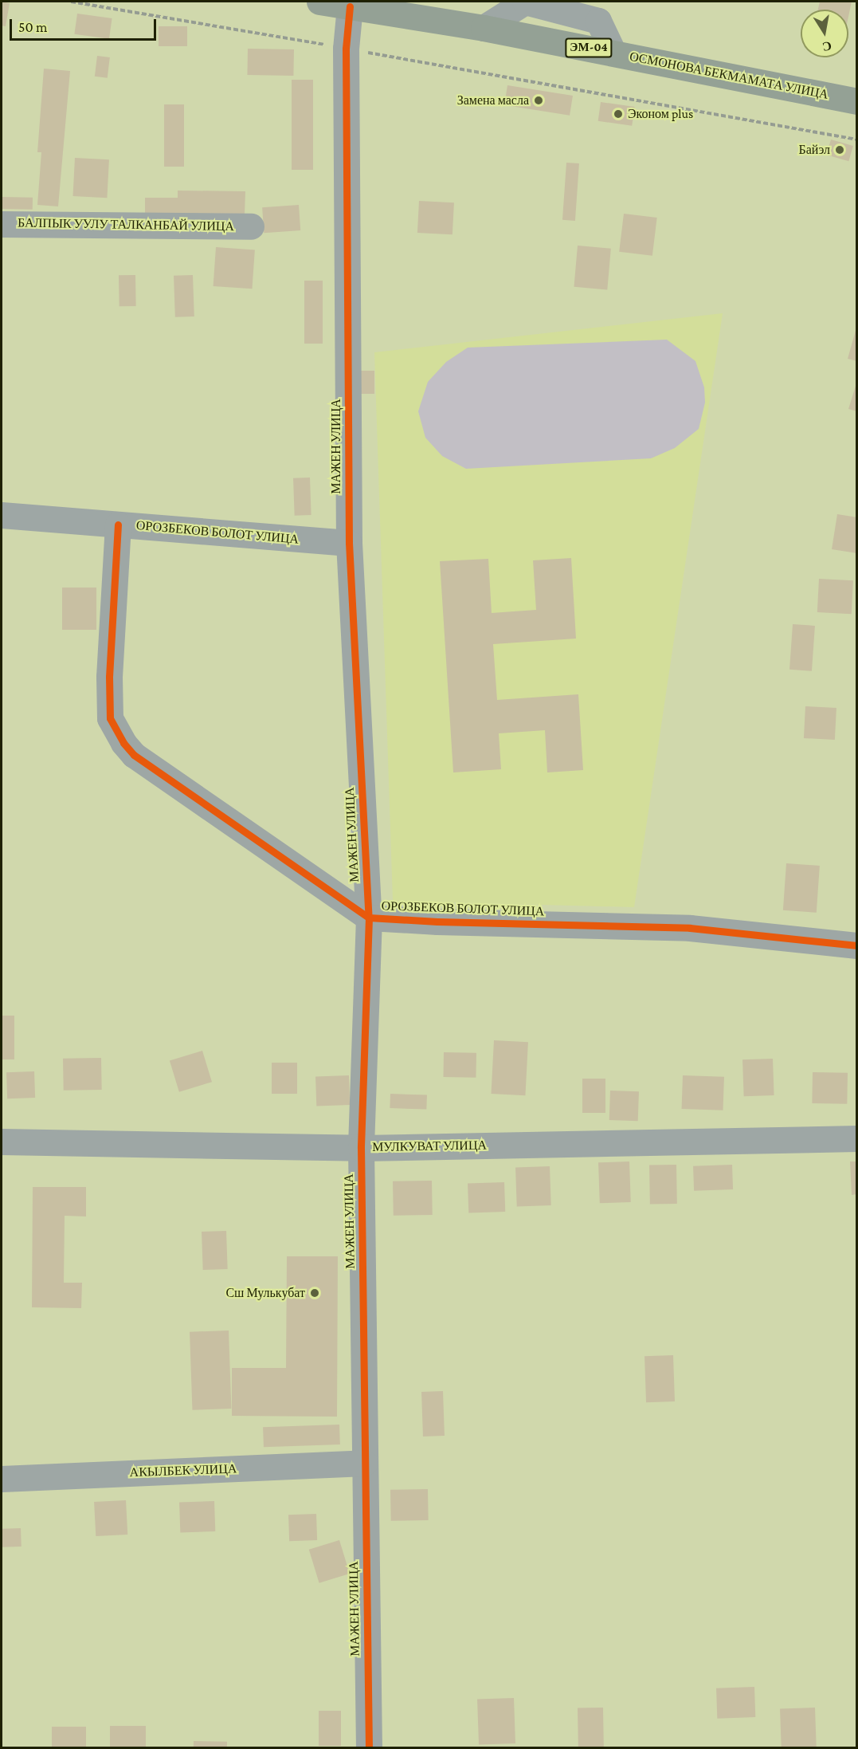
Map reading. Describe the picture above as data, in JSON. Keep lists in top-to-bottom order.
{
  "streets": {
    "highway": ["ЭМ-04", "ОСМОНОВА БЕКМАМАТА УЛИЦА"],
    "street": [
      "БАЛПЫК УУЛУ ТАЛКАНБАЙ УЛИЦА",
      "МАЖЕН УЛИЦА",
      "ОРОЗБЕКОВ БОЛОТ УЛИЦА",
      "МУЛКУВАТ УЛИЦА",
      "АКЫЛБЕК УЛИЦА"
    ]
  },
  "crossings": [
    ["ОСМОНОВА БЕКМАМАТА УЛИЦА", "МАЖЕН УЛИЦА"],
    ["МАЖЕН УЛИЦА", "ОРОЗБЕКОВ БОЛОТ УЛИЦА"],
    ["МАЖЕН УЛИЦА", "МУЛКУВАТ УЛИЦА"],
    ["МАЖЕН УЛИЦА", "АКЫЛБЕК УЛИЦА"]
  ],
  "places": [
    "Замена масла",
    "Эконом plus",
    "Байэл",
    "Сш Мулькубат"
  ],
  "scale_bar": "50 m",
  "north": "bottom"
}
